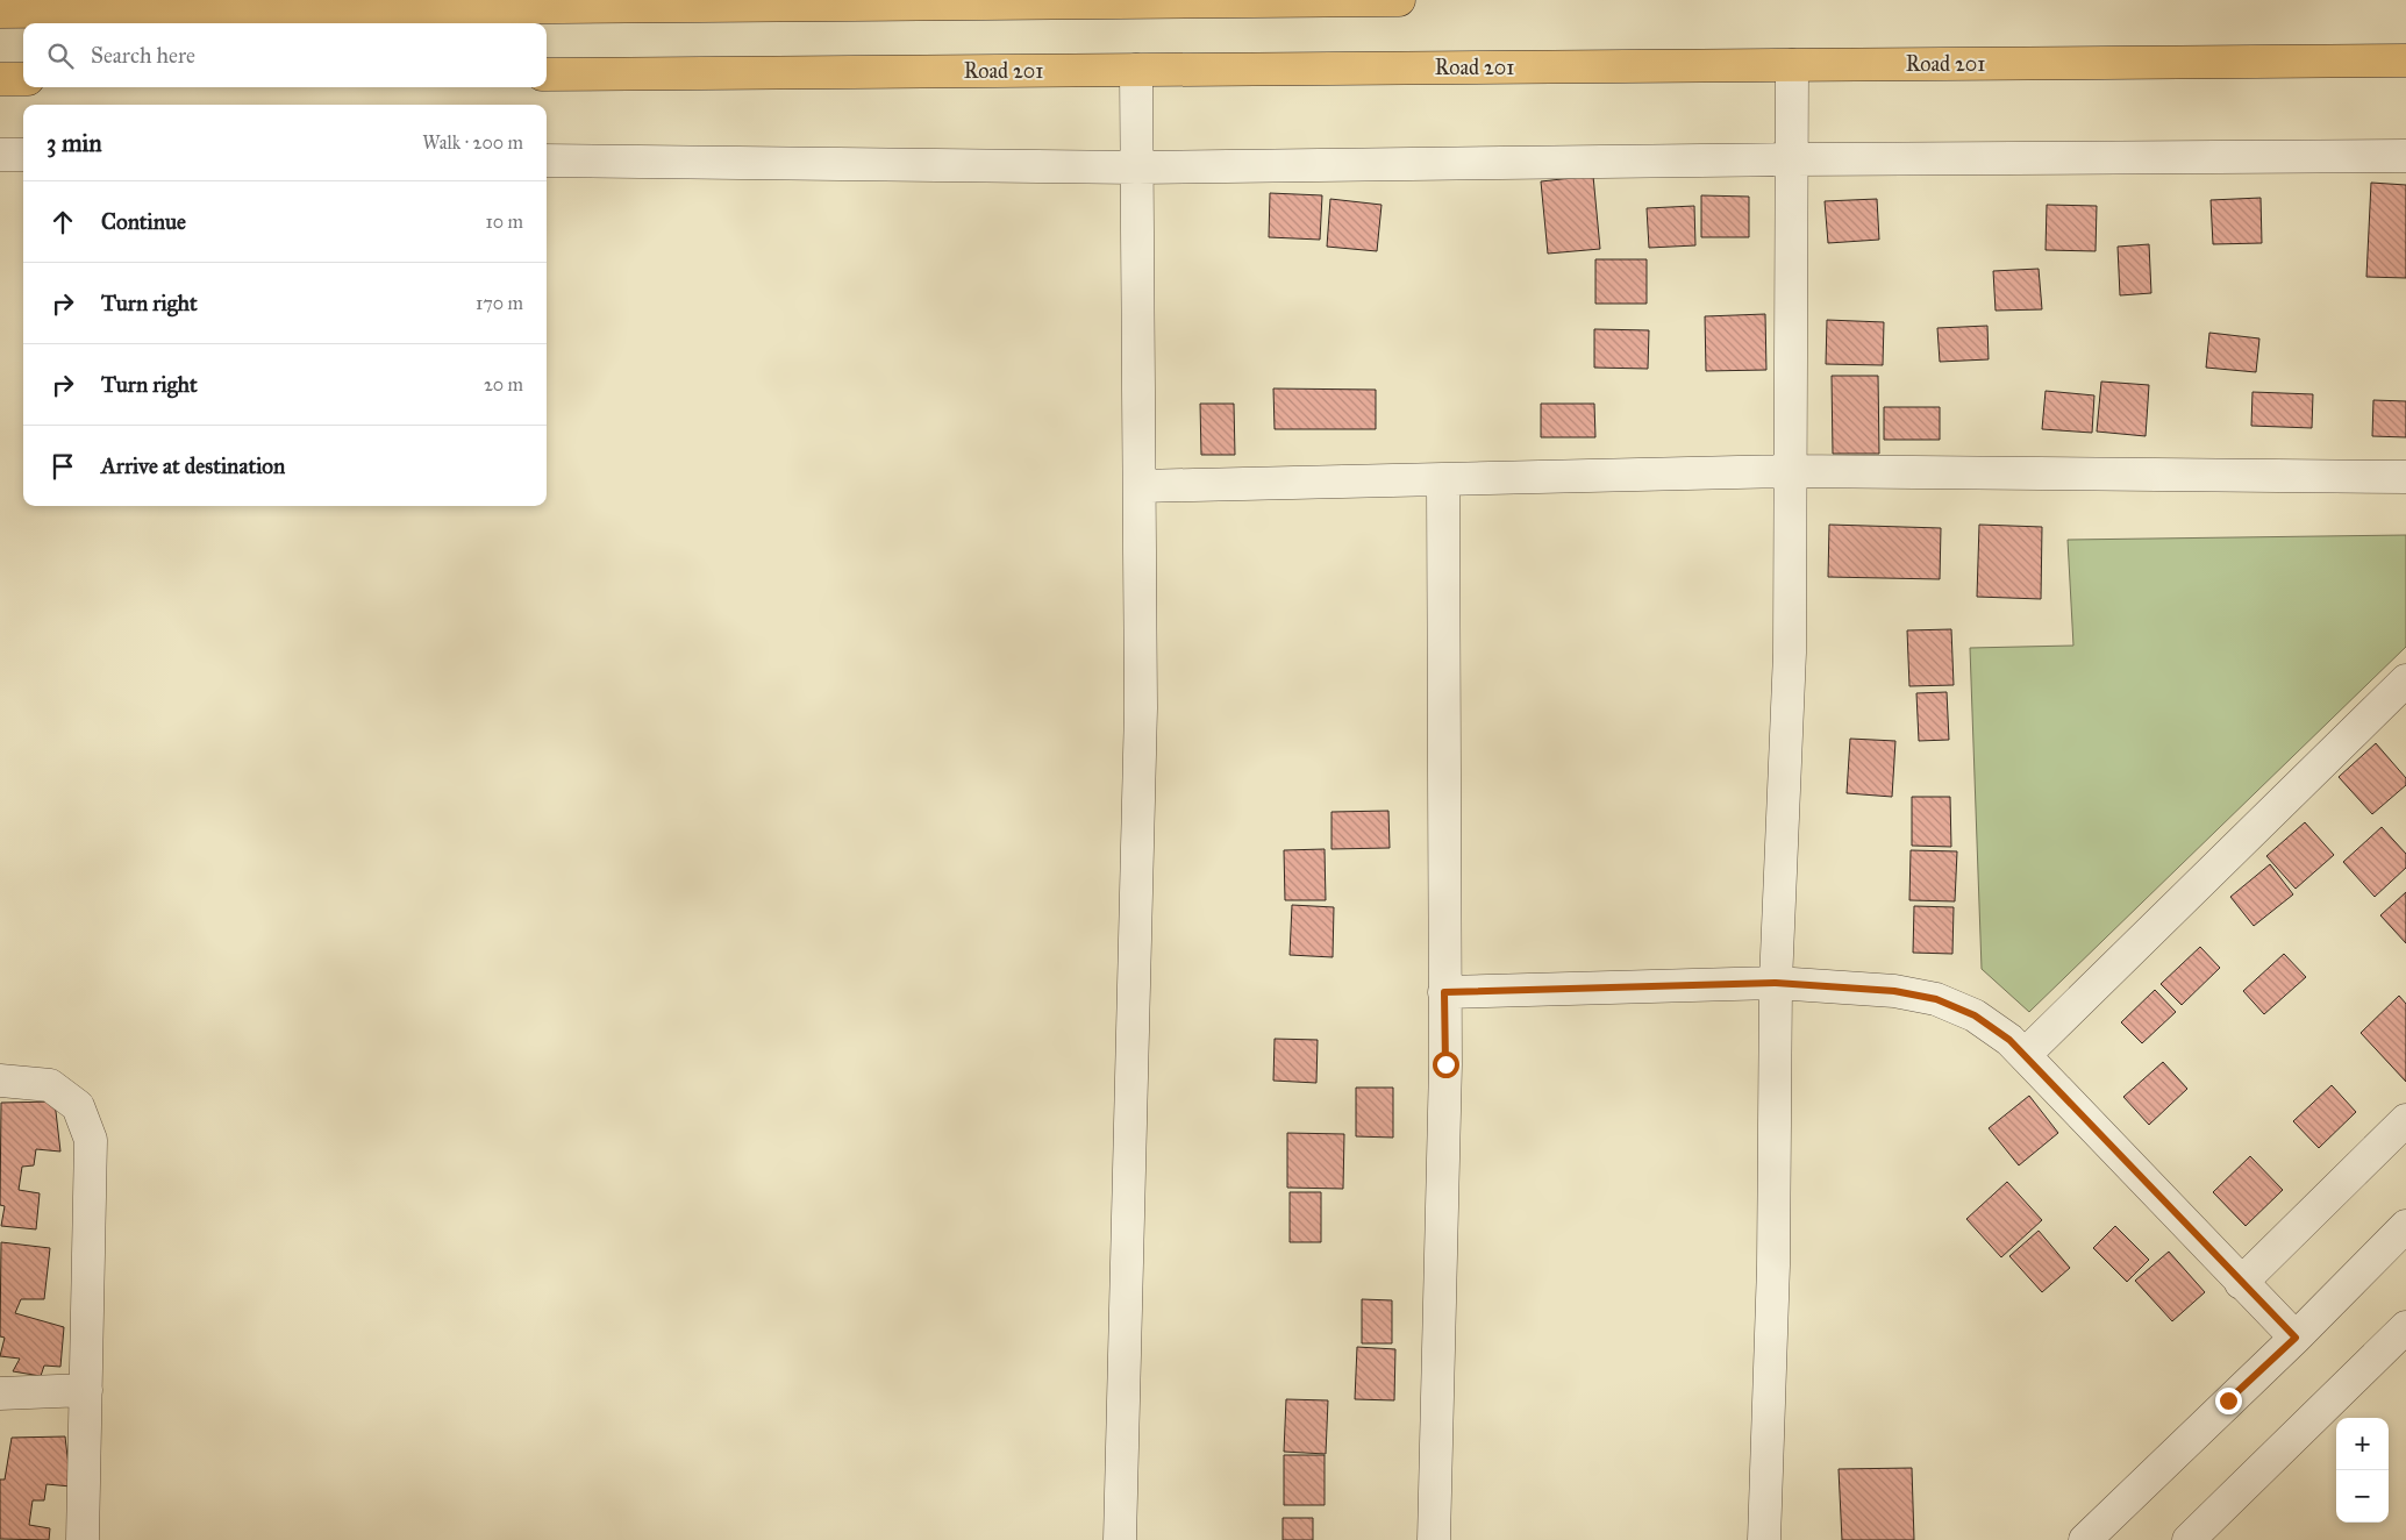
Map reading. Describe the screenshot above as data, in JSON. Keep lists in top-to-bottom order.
{
  "streets": {
    "main road": ["Road 201"]
  },
  "page": {
    "search": "Search here",
    "heading": ["3 min", "Walk · 200 m"],
    "list": [
      ["Continue", "10 m"],
      ["Turn right", "170 m"],
      ["Turn right", "20 m"],
      "Arrive at destination"
    ],
    "map_buttons": ["+", "−"]
  }
}
